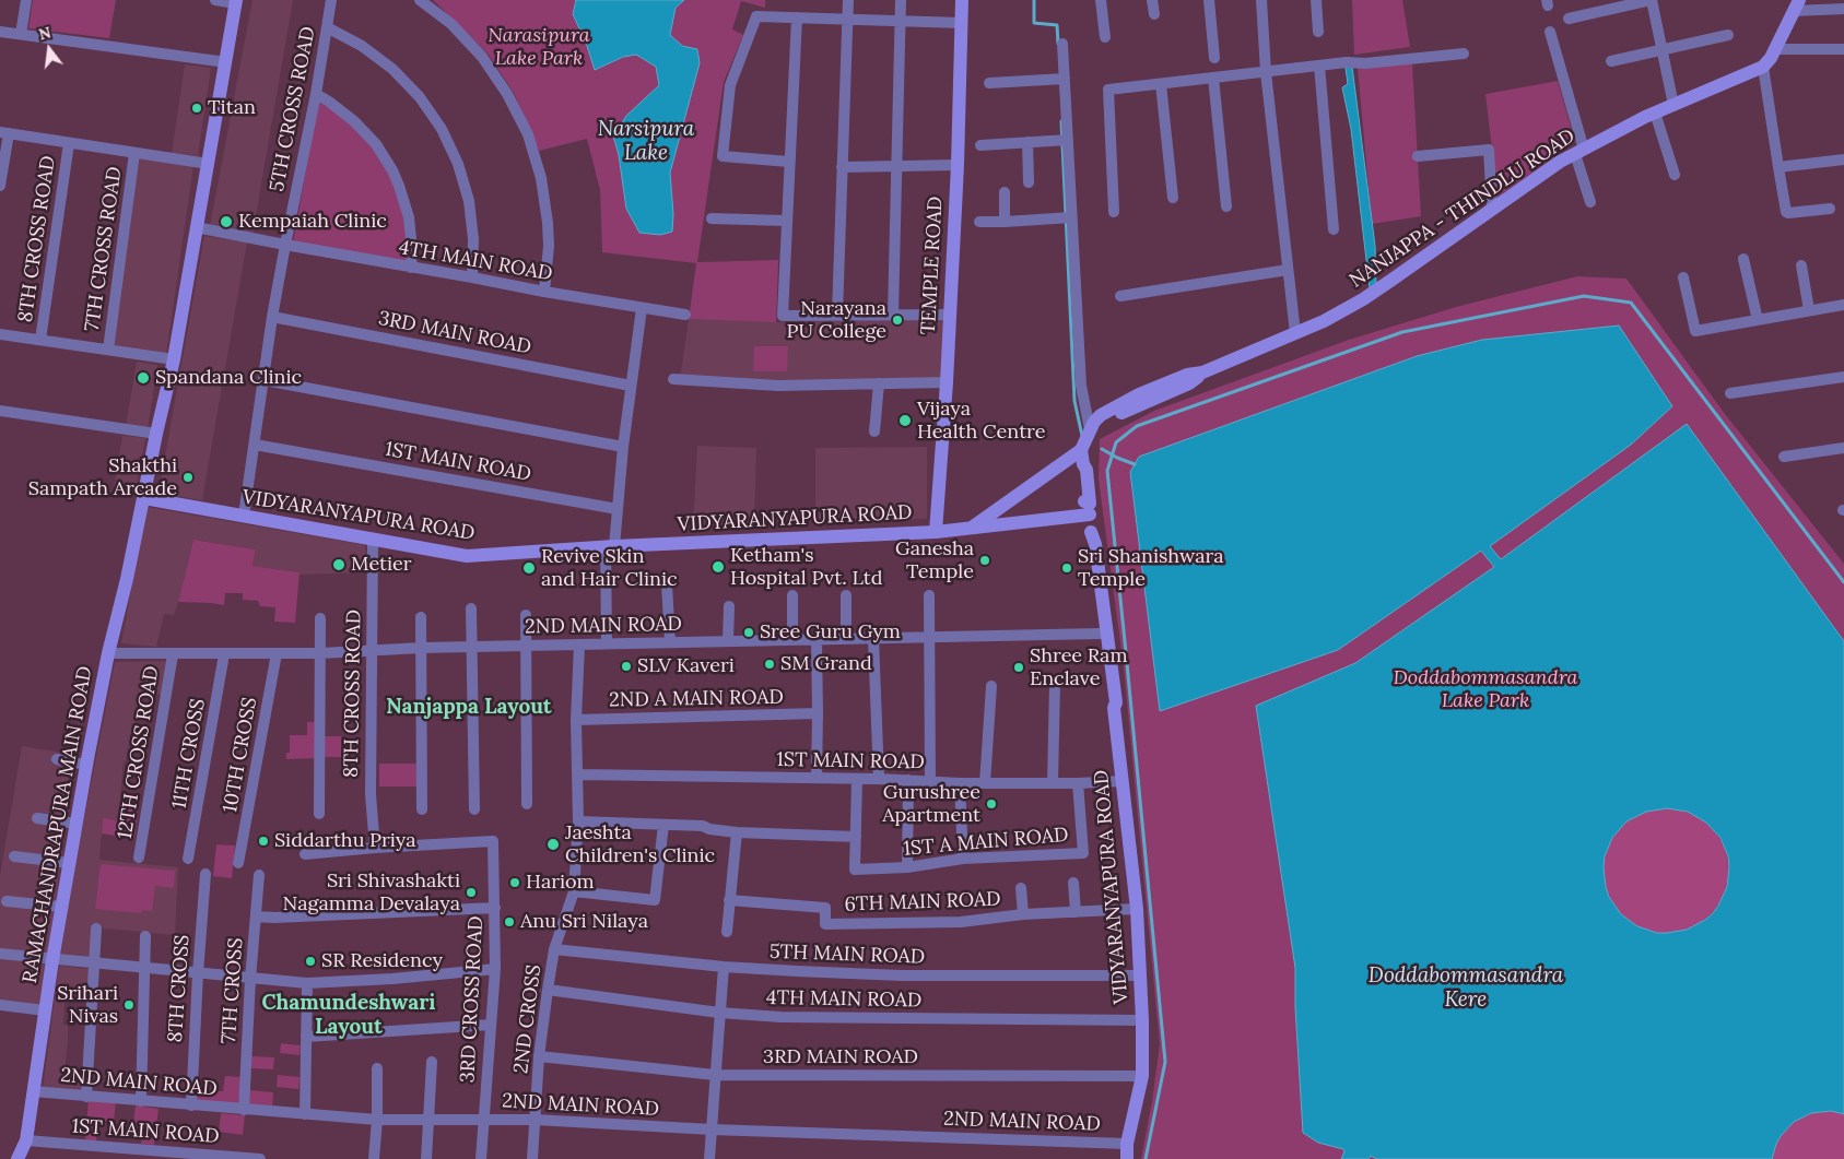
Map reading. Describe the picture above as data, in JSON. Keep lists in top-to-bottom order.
{
  "streets": {
    "main road": [
      "NANJAPPA - THINDLU ROAD",
      "TEMPLE ROAD",
      "VIDYARANYAPURA ROAD",
      "RAMACHANDRAPURA MAIN ROAD"
    ],
    "street": [
      "5TH CROSS ROAD",
      "8TH CROSS ROAD",
      "7TH CROSS ROAD",
      "4TH MAIN ROAD",
      "3RD MAIN ROAD",
      "1ST MAIN ROAD",
      "2ND MAIN ROAD",
      "2ND A MAIN ROAD",
      "12TH CROSS ROAD",
      "11TH CROSS",
      "10TH CROSS",
      "1ST A MAIN ROAD",
      "6TH MAIN ROAD",
      "5TH MAIN ROAD",
      "8TH CROSS",
      "7TH CROSS",
      "3RD CROSS ROAD",
      "2ND CROSS"
    ]
  },
  "crossings": [
    ["5TH CROSS ROAD", "4TH MAIN ROAD"],
    ["5TH CROSS ROAD", "3RD MAIN ROAD"],
    ["5TH CROSS ROAD", "1ST MAIN ROAD"],
    ["5TH CROSS ROAD", "VIDYARANYAPURA ROAD"],
    ["8TH CROSS ROAD", "VIDYARANYAPURA ROAD"],
    ["8TH CROSS ROAD", "2ND MAIN ROAD"],
    ["8TH CROSS ROAD", "3RD CROSS ROAD"],
    ["4TH MAIN ROAD", "VIDYARANYAPURA ROAD"],
    ["4TH MAIN ROAD", "2ND CROSS"],
    ["TEMPLE ROAD", "VIDYARANYAPURA ROAD"],
    ["3RD MAIN ROAD", "VIDYARANYAPURA ROAD"],
    ["3RD MAIN ROAD", "2ND CROSS"],
    ["1ST MAIN ROAD", "VIDYARANYAPURA ROAD"],
    ["1ST MAIN ROAD", "RAMACHANDRAPURA MAIN ROAD"],
    ["1ST MAIN ROAD", "1ST A MAIN ROAD"],
    ["1ST MAIN ROAD", "2ND CROSS"],
    ["VIDYARANYAPURA ROAD", "2ND MAIN ROAD"],
    ["VIDYARANYAPURA ROAD", "RAMACHANDRAPURA MAIN ROAD"],
    ["VIDYARANYAPURA ROAD", "6TH MAIN ROAD"],
    ["VIDYARANYAPURA ROAD", "5TH MAIN ROAD"],
    ["2ND MAIN ROAD", "12TH CROSS ROAD"],
    ["2ND MAIN ROAD", "11TH CROSS"],
    ["2ND MAIN ROAD", "10TH CROSS"],
    ["2ND MAIN ROAD", "RAMACHANDRAPURA MAIN ROAD"],
    ["2ND MAIN ROAD", "8TH CROSS"],
    ["2ND MAIN ROAD", "7TH CROSS"],
    ["2ND MAIN ROAD", "3RD CROSS ROAD"],
    ["2ND MAIN ROAD", "2ND CROSS"],
    ["2ND A MAIN ROAD", "2ND CROSS"],
    ["5TH MAIN ROAD", "2ND CROSS"]
  ],
  "districts": ["Nanjappa Layout", "Chamundeshwari Layout"],
  "water": ["Narsipura Lake", "Doddabommasandra Kere"],
  "parks": ["Narasipura Lake Park", "Doddabommasandra Lake Park"],
  "places": [
    "Titan",
    "Kempaiah Clinic",
    "Narayana PU College",
    "Spandana Clinic",
    "Vijaya Health Centre",
    "Shakthi Sampath Arcade",
    "Ganesha Temple",
    "Metier",
    "Ketham's Hospital Pvt. Ltd",
    "Revive Skin and Hair Clinic",
    "Sri Shanishwara Temple",
    "Sree Guru Gym",
    "SM Grand",
    "SLV Kaveri",
    "Shree Ram Enclave",
    "Gurushree Apartment",
    "Siddarthu Priya",
    "Jaeshta Children's Clinic",
    "Hariom",
    "Sri Shivashakti Nagamma Devalaya",
    "Anu Sri Nilaya",
    "SR Residency",
    "Srihari Nivas"
  ],
  "north": "top"
}
